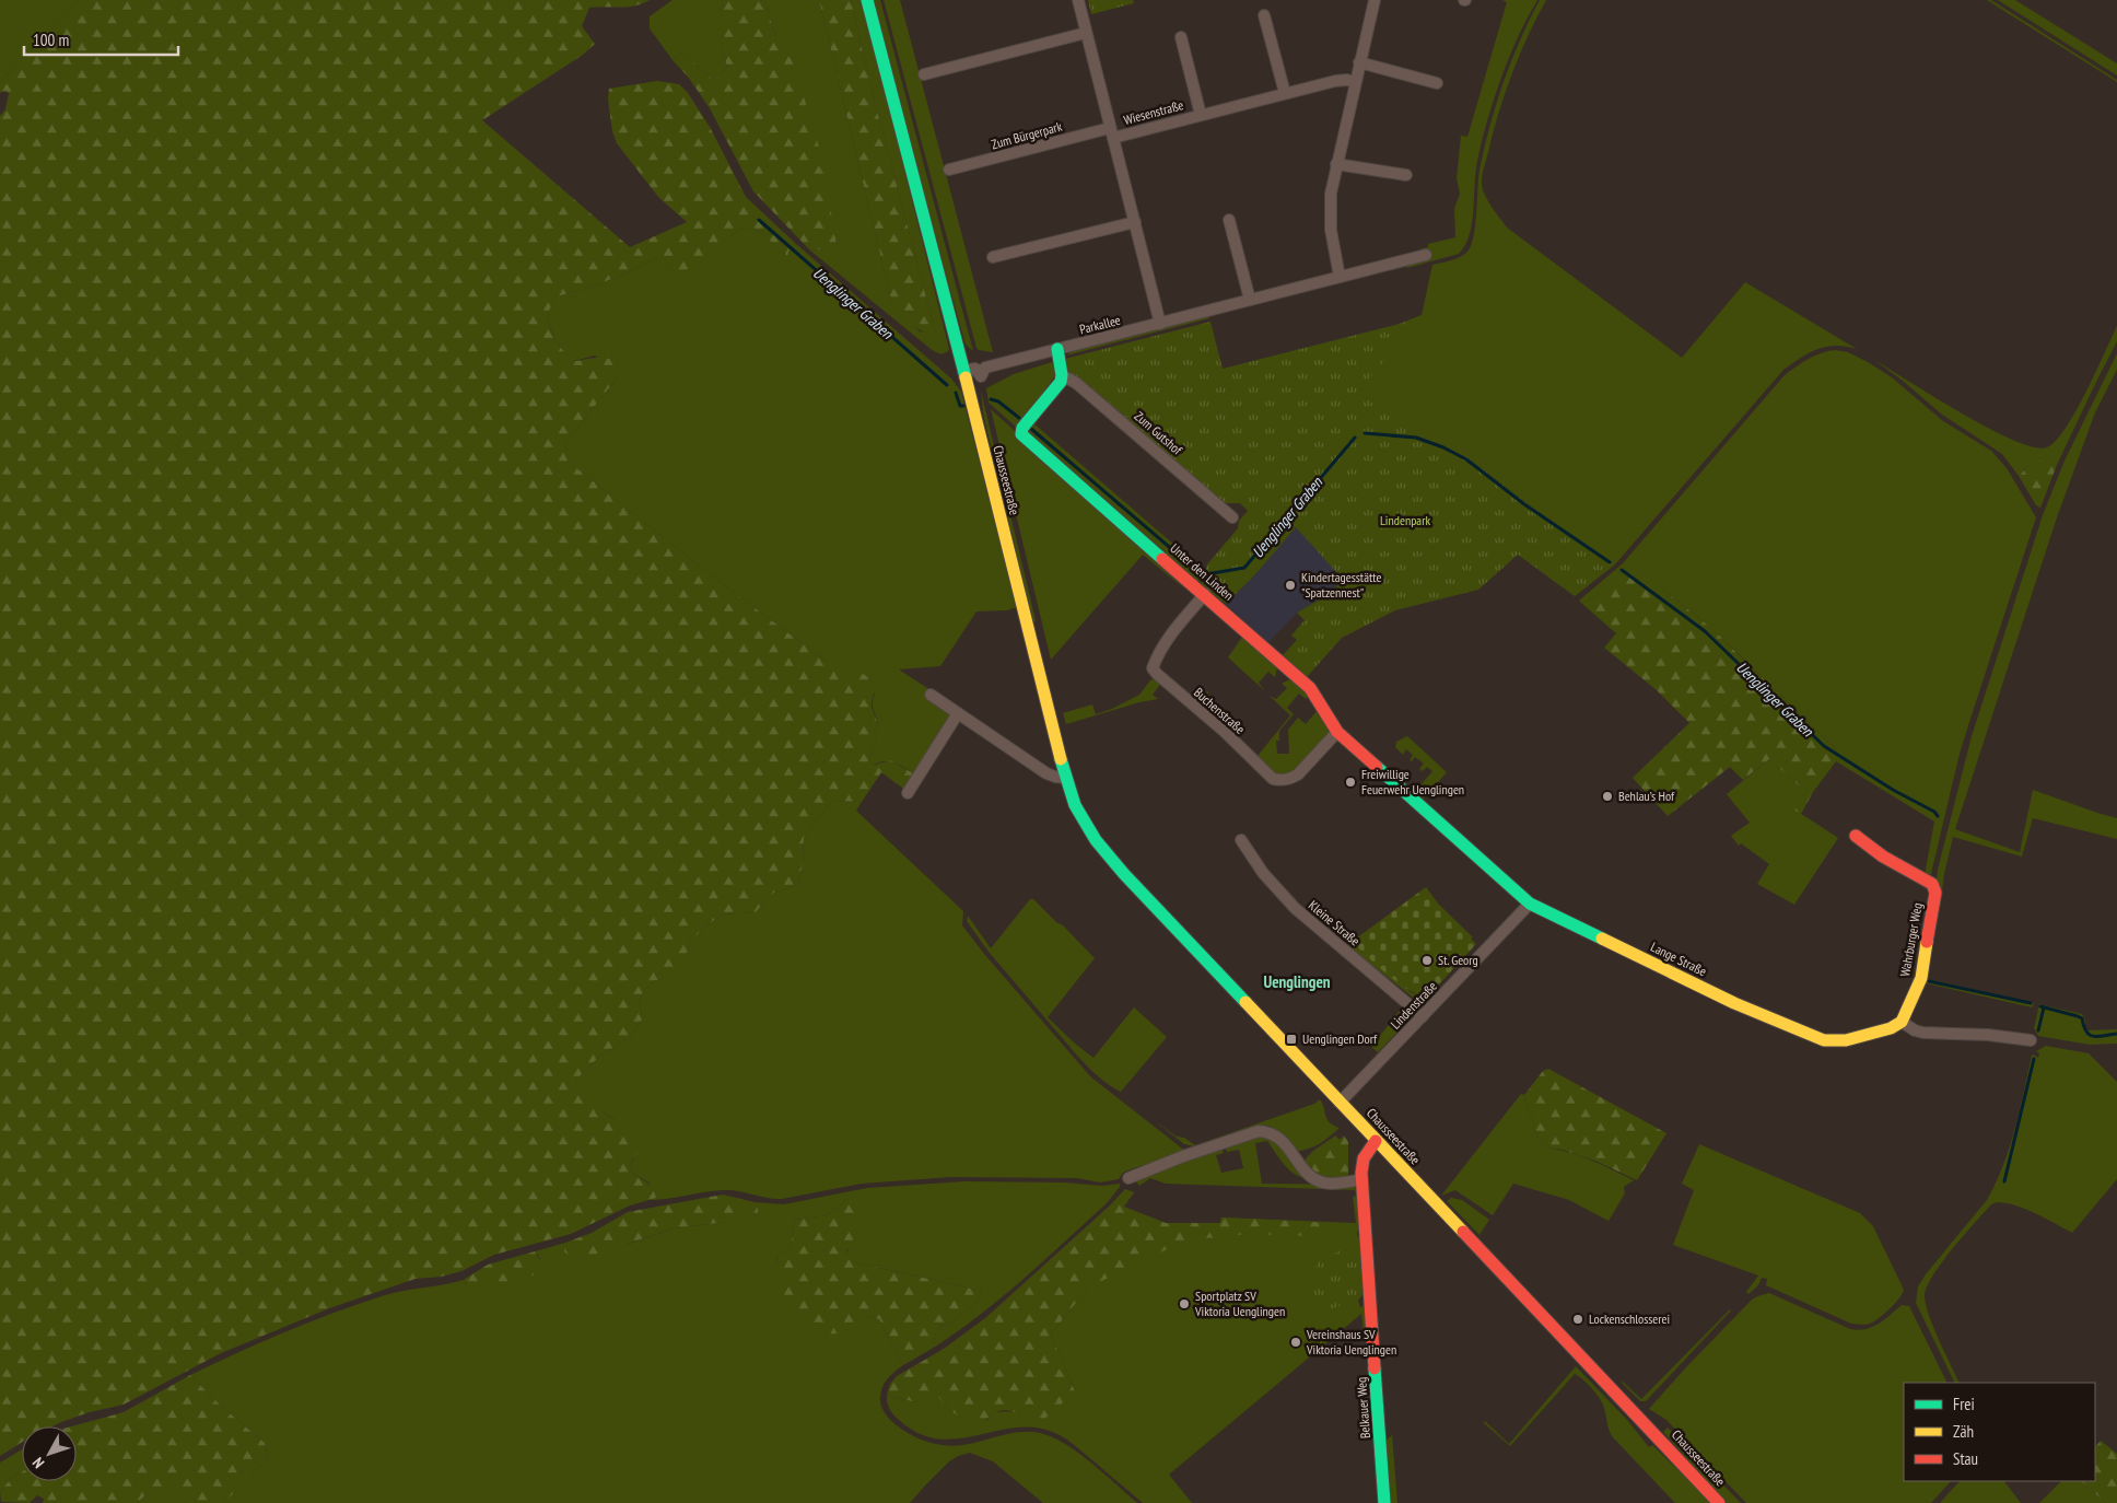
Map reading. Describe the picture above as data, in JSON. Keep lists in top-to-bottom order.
{
  "streets": {
    "street": [
      "Wiesenstraße",
      "Zum Bürgerpark",
      "Parkallee",
      "Zum Gutshof",
      "Chausseestraße",
      "Unter den Linden",
      "Buchenstraße",
      "Kleine Straße",
      "Wahrburger Weg",
      "Lange Straße",
      "Lindenstraße",
      "Belkauer Weg"
    ]
  },
  "crossings": [
    ["Wiesenstraße", "Zum Bürgerpark"],
    ["Parkallee", "Chausseestraße"],
    ["Zum Gutshof", "Unter den Linden"],
    ["Chausseestraße", "Lindenstraße"],
    ["Chausseestraße", "Belkauer Weg"],
    ["Unter den Linden", "Buchenstraße"],
    ["Unter den Linden", "Lange Straße"],
    ["Kleine Straße", "Lindenstraße"],
    ["Wahrburger Weg", "Lange Straße"],
    ["Lange Straße", "Lindenstraße"]
  ],
  "districts": ["Uenglingen"],
  "water": ["Uenglinger Graben"],
  "parks": ["Lindenpark"],
  "places": {
    "other": [
      "Kindertagesstätte \"Spatzennest\"",
      "Freiwillige Feuerwehr Uenglingen",
      "Behlau’s Hof",
      "St. Georg",
      "Sportplatz SV Viktoria Uenglingen",
      "Lockenschlosserei",
      "Vereinshaus SV Viktoria Uenglingen"
    ],
    "transit": ["Uenglingen Dorf"]
  },
  "legend": ["Frei", "Zäh", "Stau"],
  "scale_bar": "100 m",
  "north": "bottom left"
}
